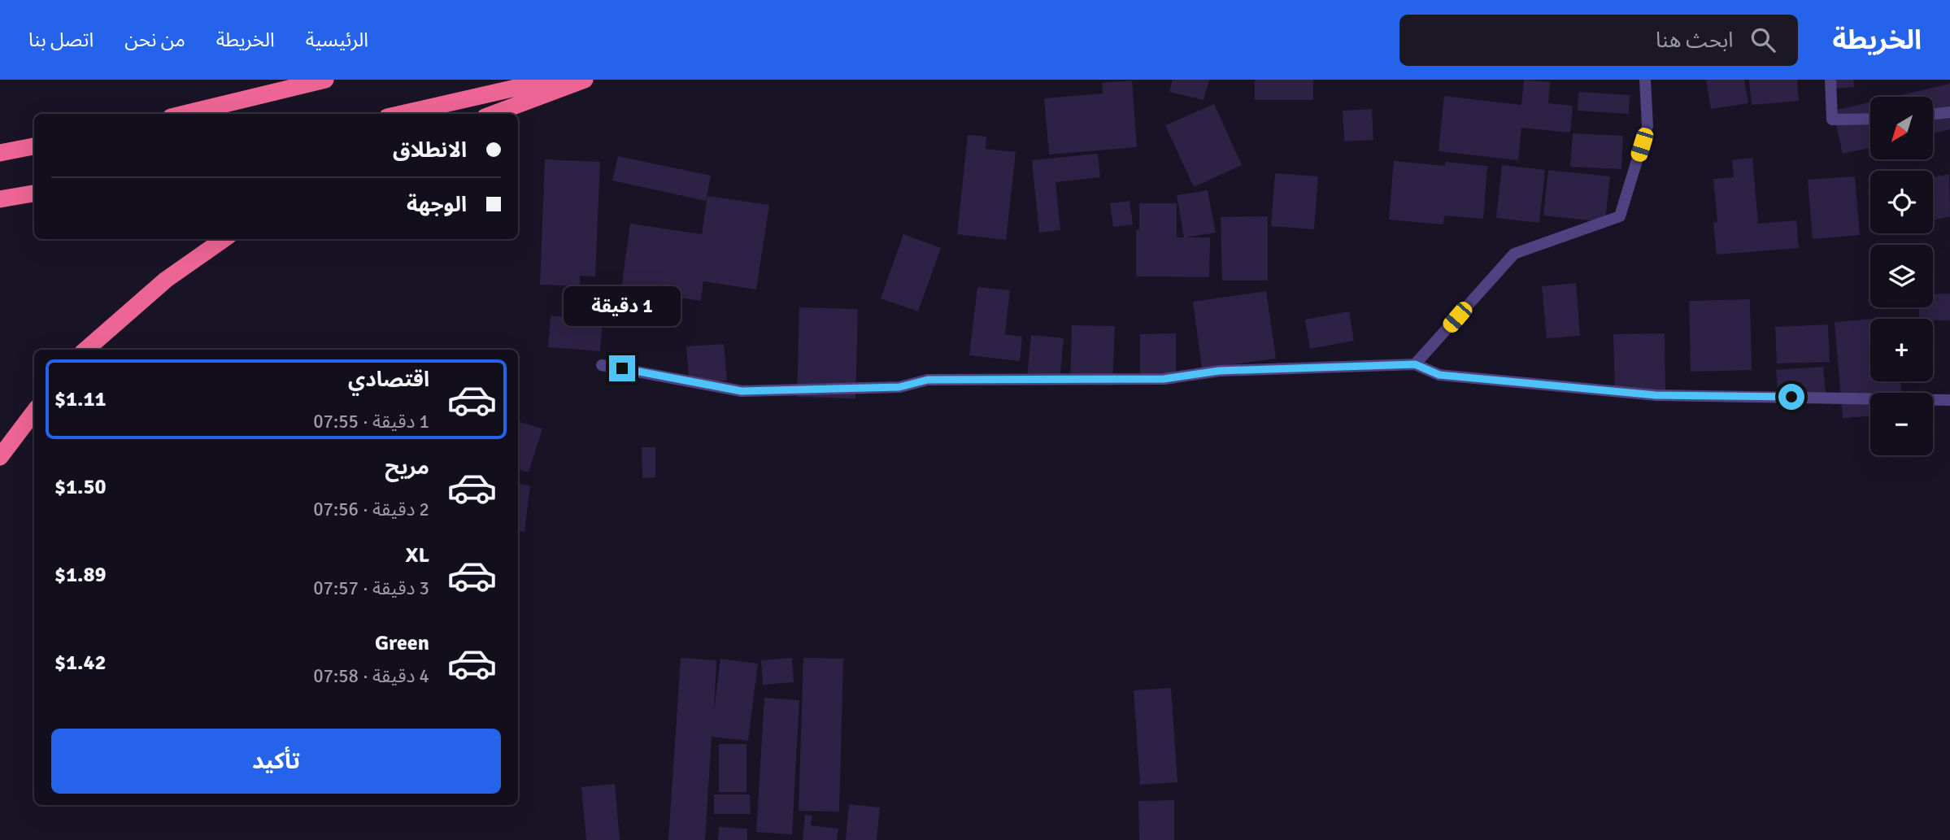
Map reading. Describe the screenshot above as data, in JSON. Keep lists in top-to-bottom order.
{
  "north": "bottom left",
  "page": {
    "header": "الخريطة",
    "search": "ابحث هنا",
    "nav": [
      "الرئيسية",
      "الخريطة",
      "من نحن",
      "اتصل بنا"
    ],
    "map_buttons": ["+", "−"],
    "banner": ["الانطلاق", "الوجهة"],
    "bubble": "1 دقيقة",
    "list": [
      {
        "name": "اقتصادي",
        "note": "1 دقيقة · 07:55",
        "value": "$1.11"
      },
      {
        "name": "مريح",
        "note": "2 دقيقة · 07:56",
        "value": "$1.50"
      },
      {
        "name": "XL",
        "note": "3 دقيقة · 07:57",
        "value": "$1.89"
      },
      {
        "name": "Green",
        "note": "4 دقيقة · 07:58",
        "value": "$1.42"
      }
    ],
    "buttons": "تأكيد"
  }
}
